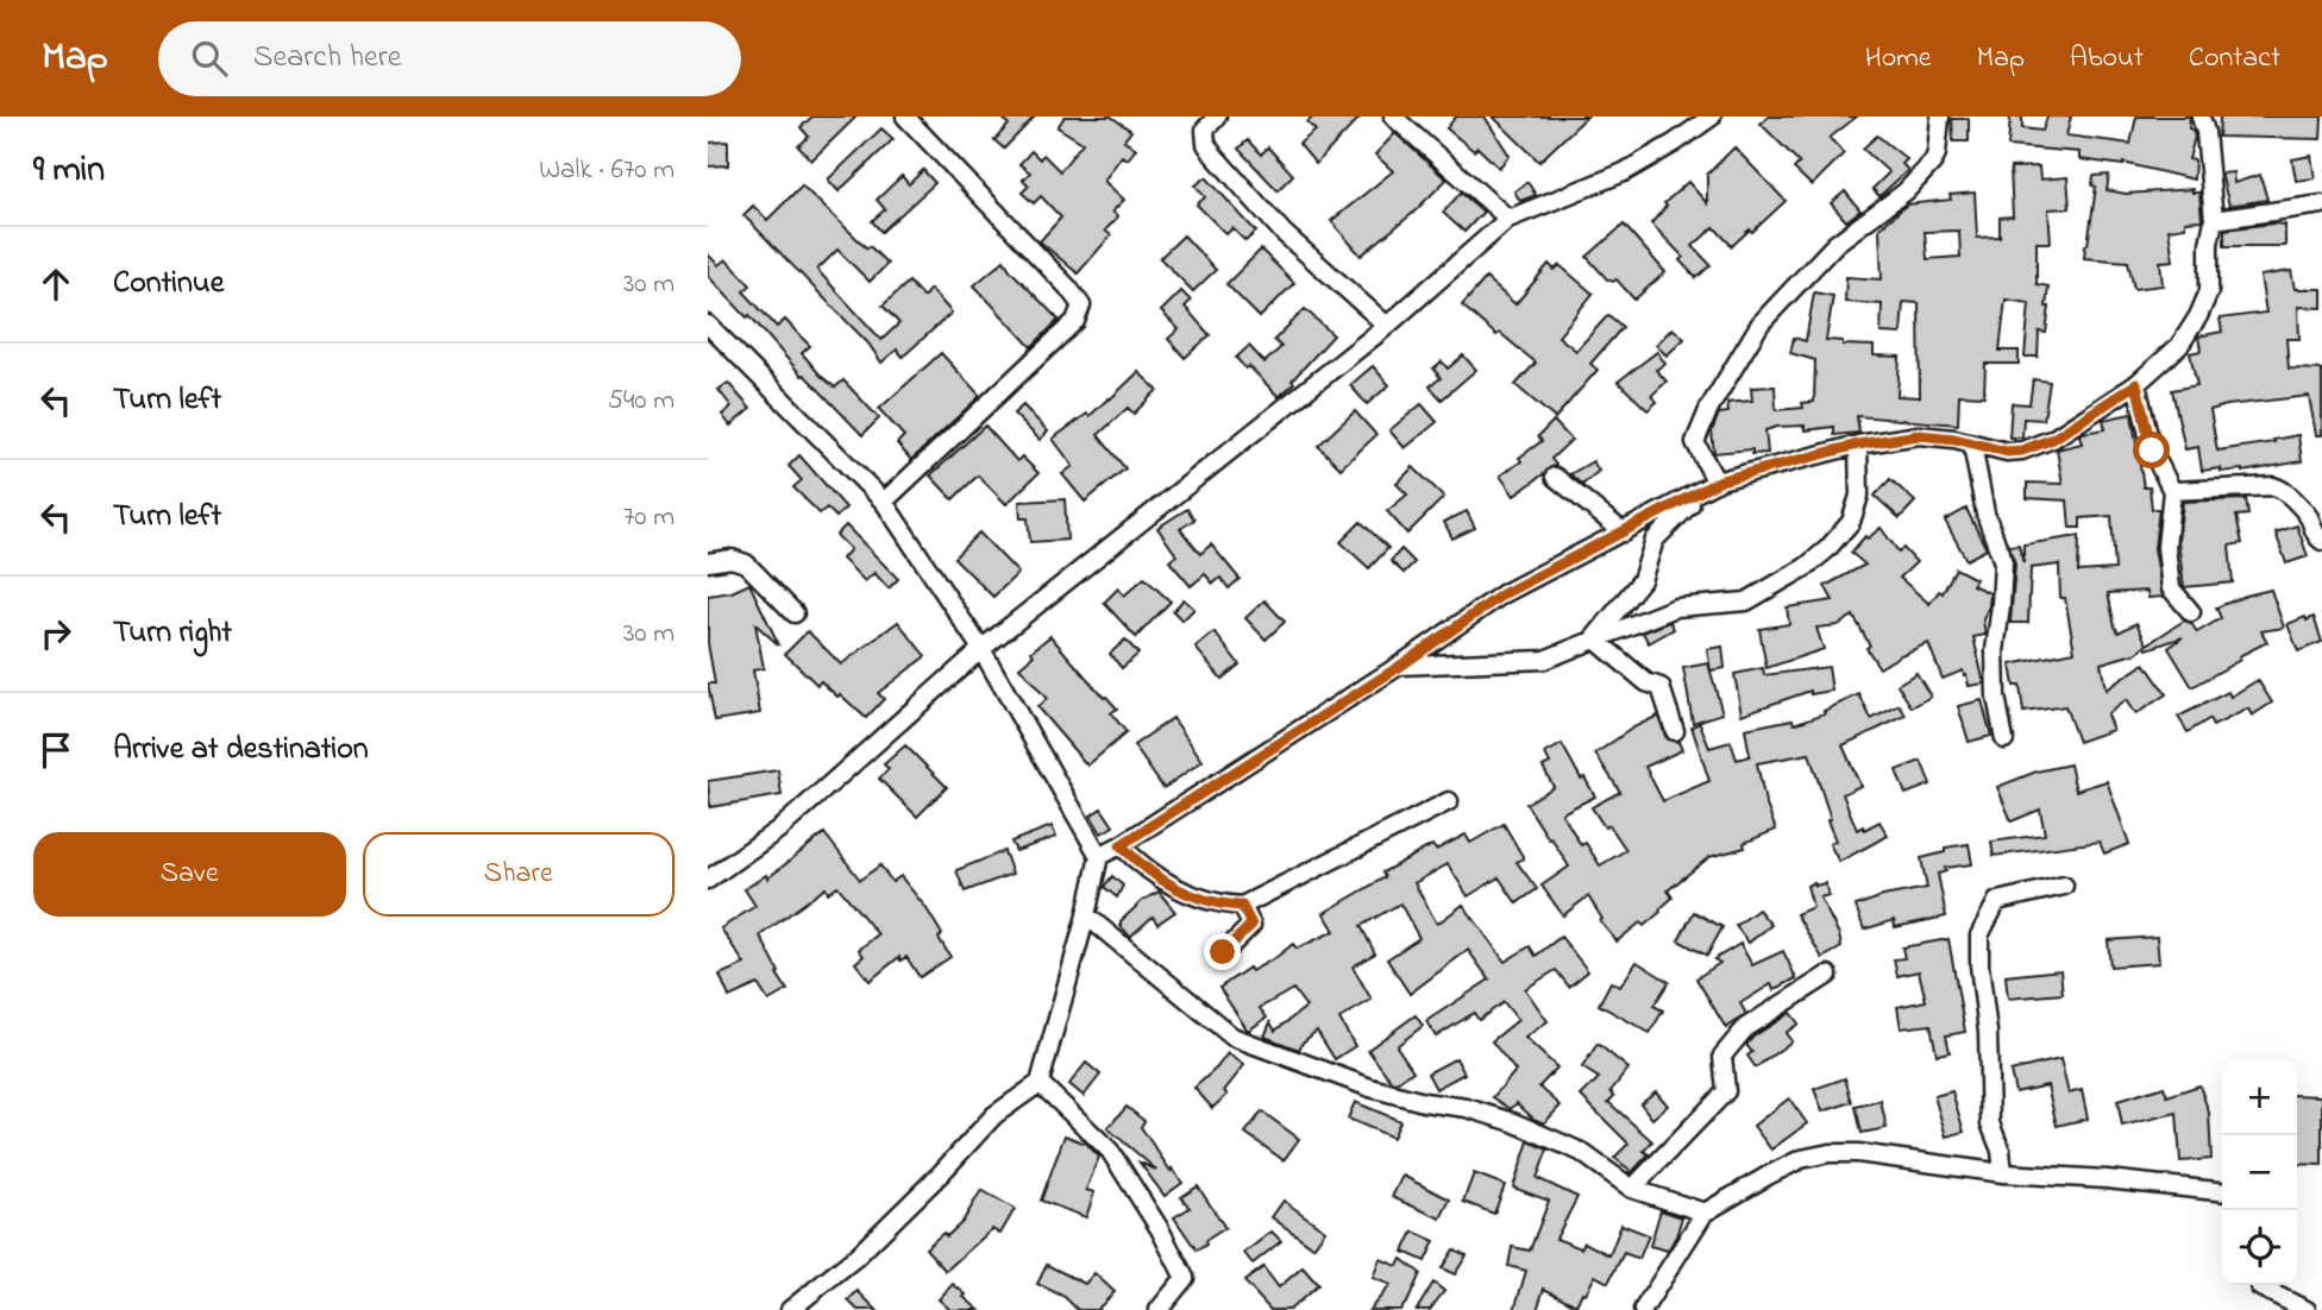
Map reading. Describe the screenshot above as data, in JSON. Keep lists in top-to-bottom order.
{
  "page": {
    "header": "Map",
    "search": "Search here",
    "nav": [
      "Home",
      "Map",
      "About",
      "Contact"
    ],
    "heading": ["9 min", "Walk · 670 m"],
    "list": [
      ["Continue", "30 m"],
      ["Turn left", "540 m"],
      ["Turn left", "70 m"],
      ["Turn right", "30 m"],
      "Arrive at destination"
    ],
    "buttons": ["Save", "Share"],
    "map_buttons": ["+", "−"]
  }
}
